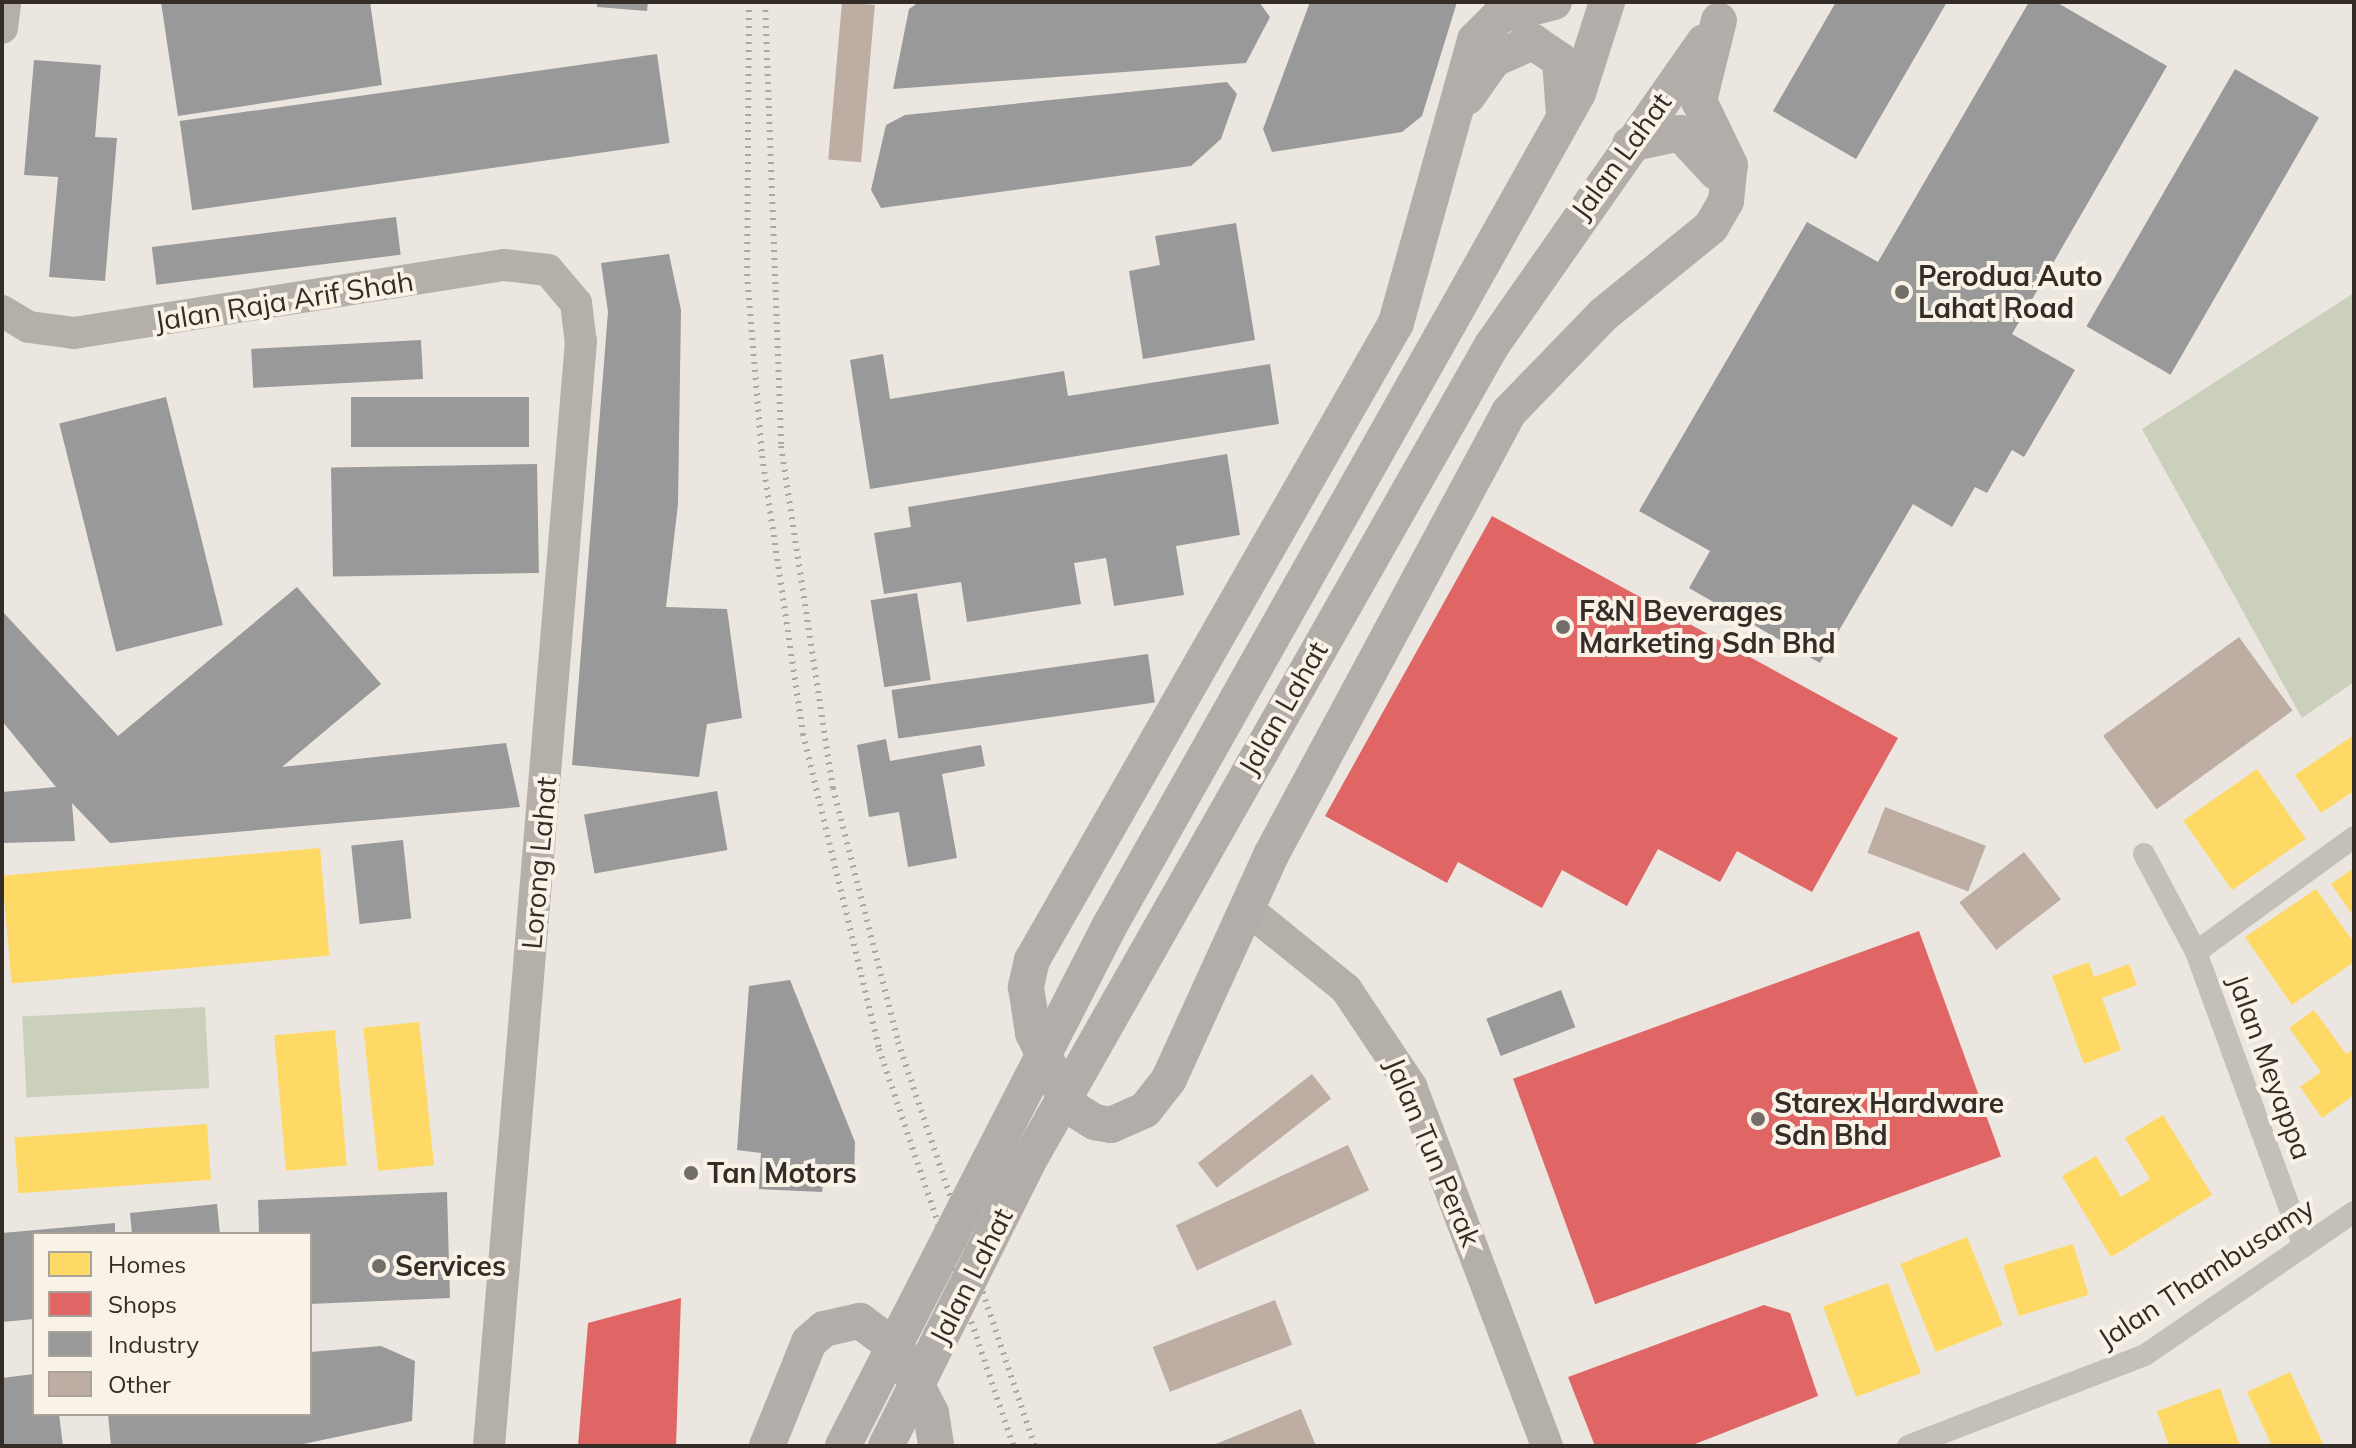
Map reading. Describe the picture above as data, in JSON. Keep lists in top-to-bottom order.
{
  "streets": {
    "main road": ["Jalan Lahat"],
    "street": [
      "Jalan Raja Arif Shah",
      "Lorong Lahat",
      "Jalan Meyappa",
      "Jalan Tun Perak",
      "Jalan Thambusamy"
    ]
  },
  "crossings": [
    ["Jalan Raja Arif Shah", "Lorong Lahat"],
    ["Jalan Meyappa", "Jalan Thambusamy"]
  ],
  "places": [
    "Perodua Auto Lahat Road",
    "F&N Beverages Marketing Sdn Bhd",
    "Starex Hardware Sdn Bhd",
    "Tan Motors",
    "Services"
  ],
  "legend": [
    "Homes",
    "Shops",
    "Industry",
    "Other"
  ]
}
